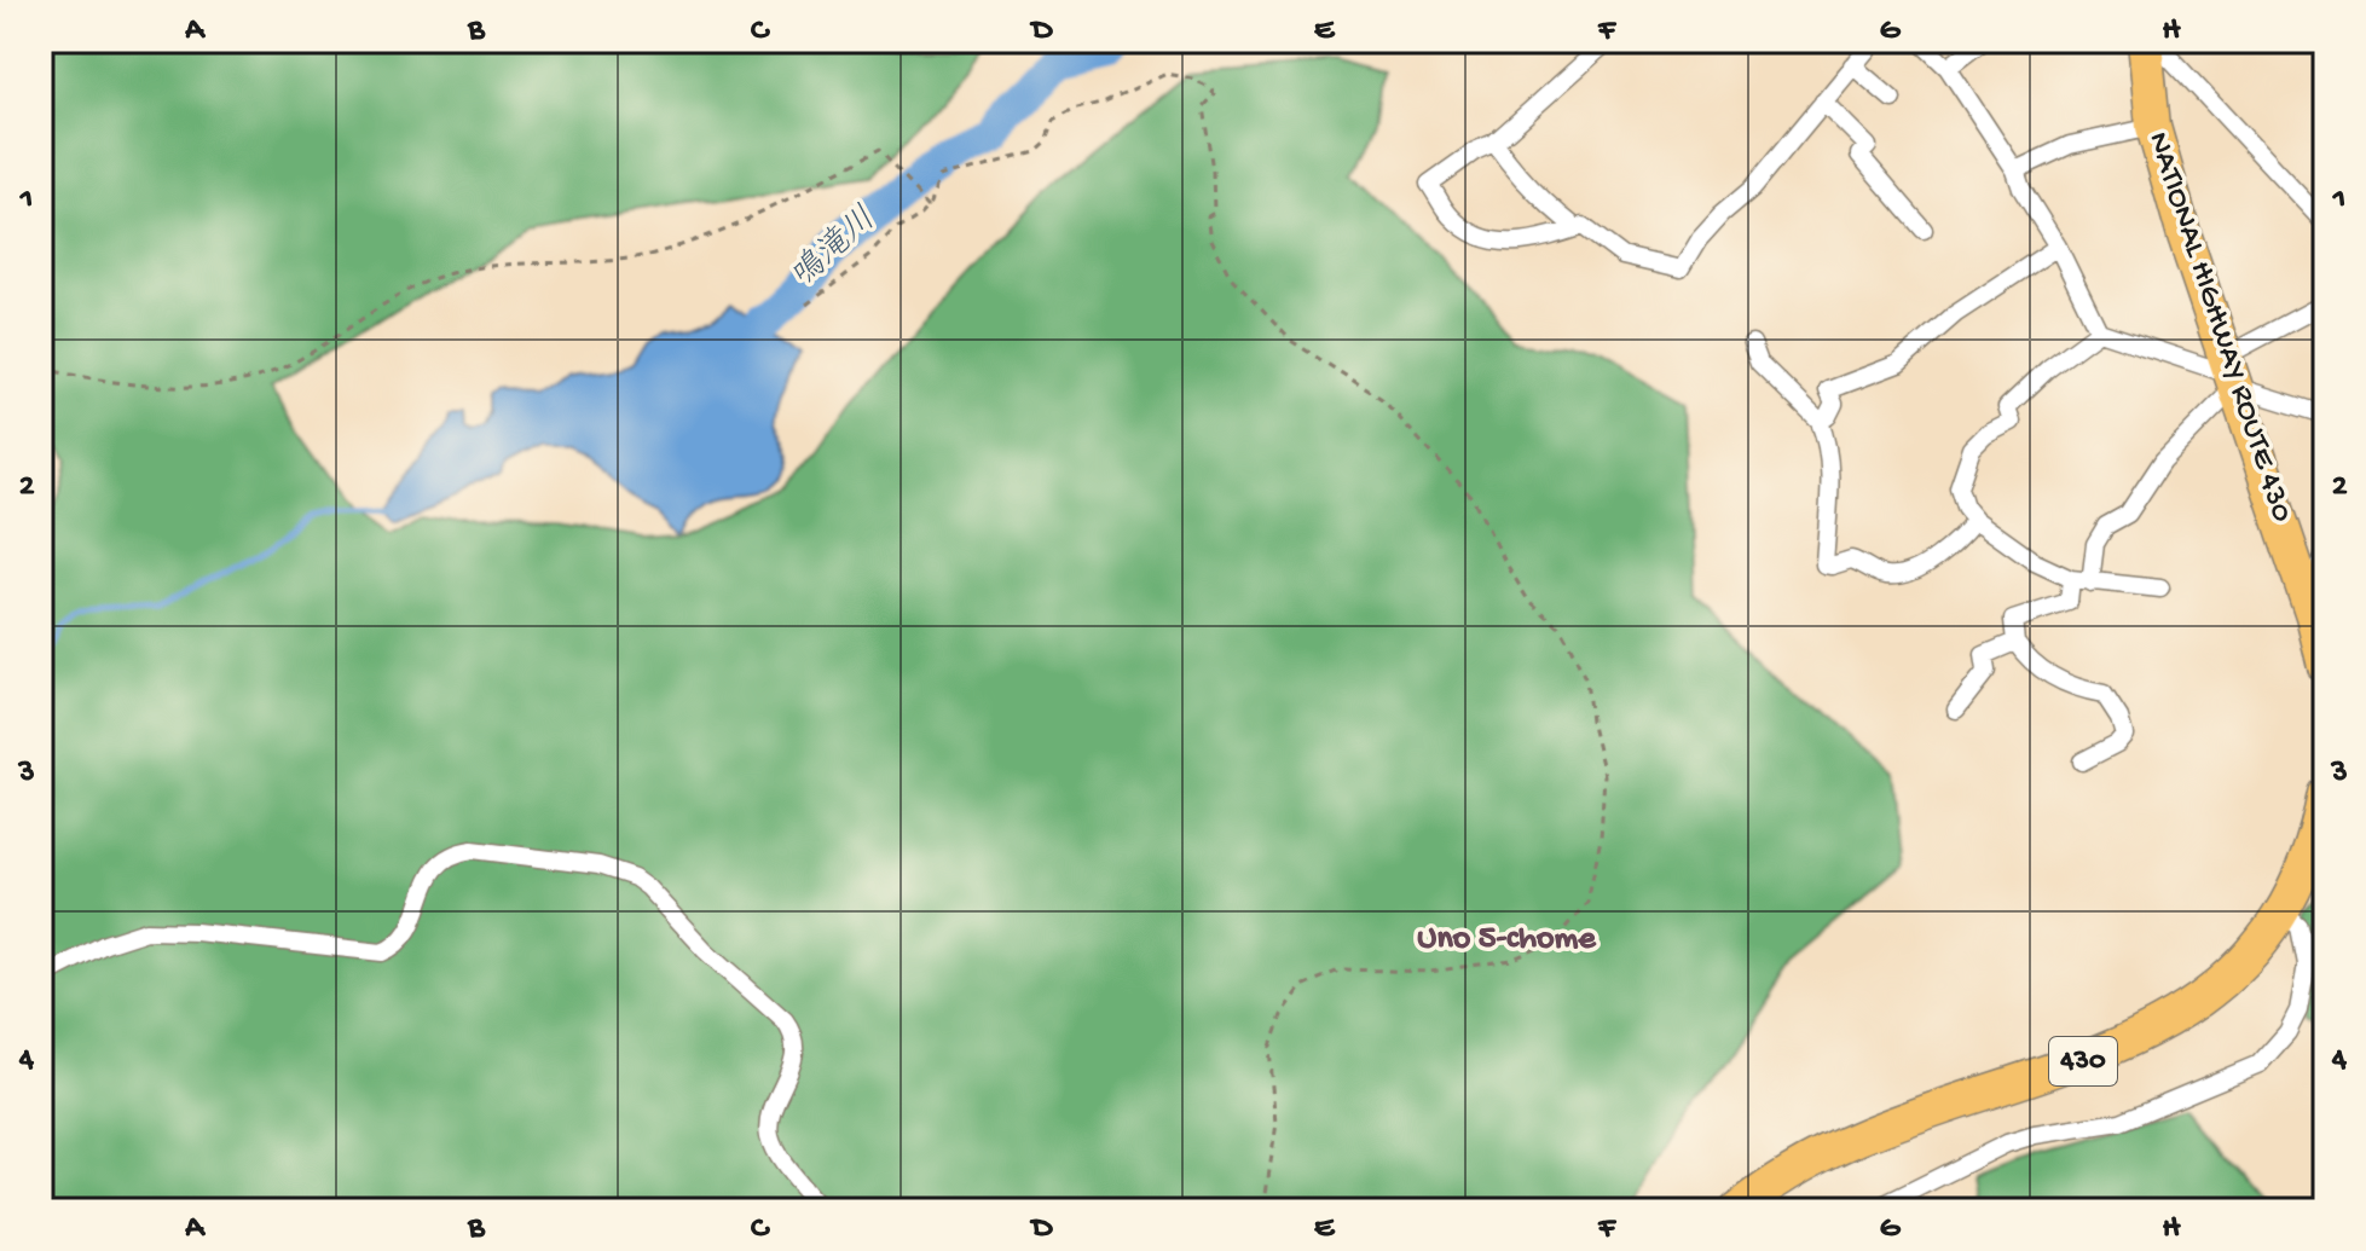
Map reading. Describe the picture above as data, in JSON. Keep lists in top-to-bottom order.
{
  "streets": {
    "highway": ["NATIONAL HIGHWAY ROUTE 430", "430"]
  },
  "districts": ["Uno 5-chome"],
  "water": ["鳴滝川"],
  "grid": {
    "columns": [
      "A",
      "B",
      "C",
      "D",
      "E",
      "F",
      "G",
      "H"
    ],
    "rows": [
      "1",
      "2",
      "3",
      "4"
    ]
  }
}
